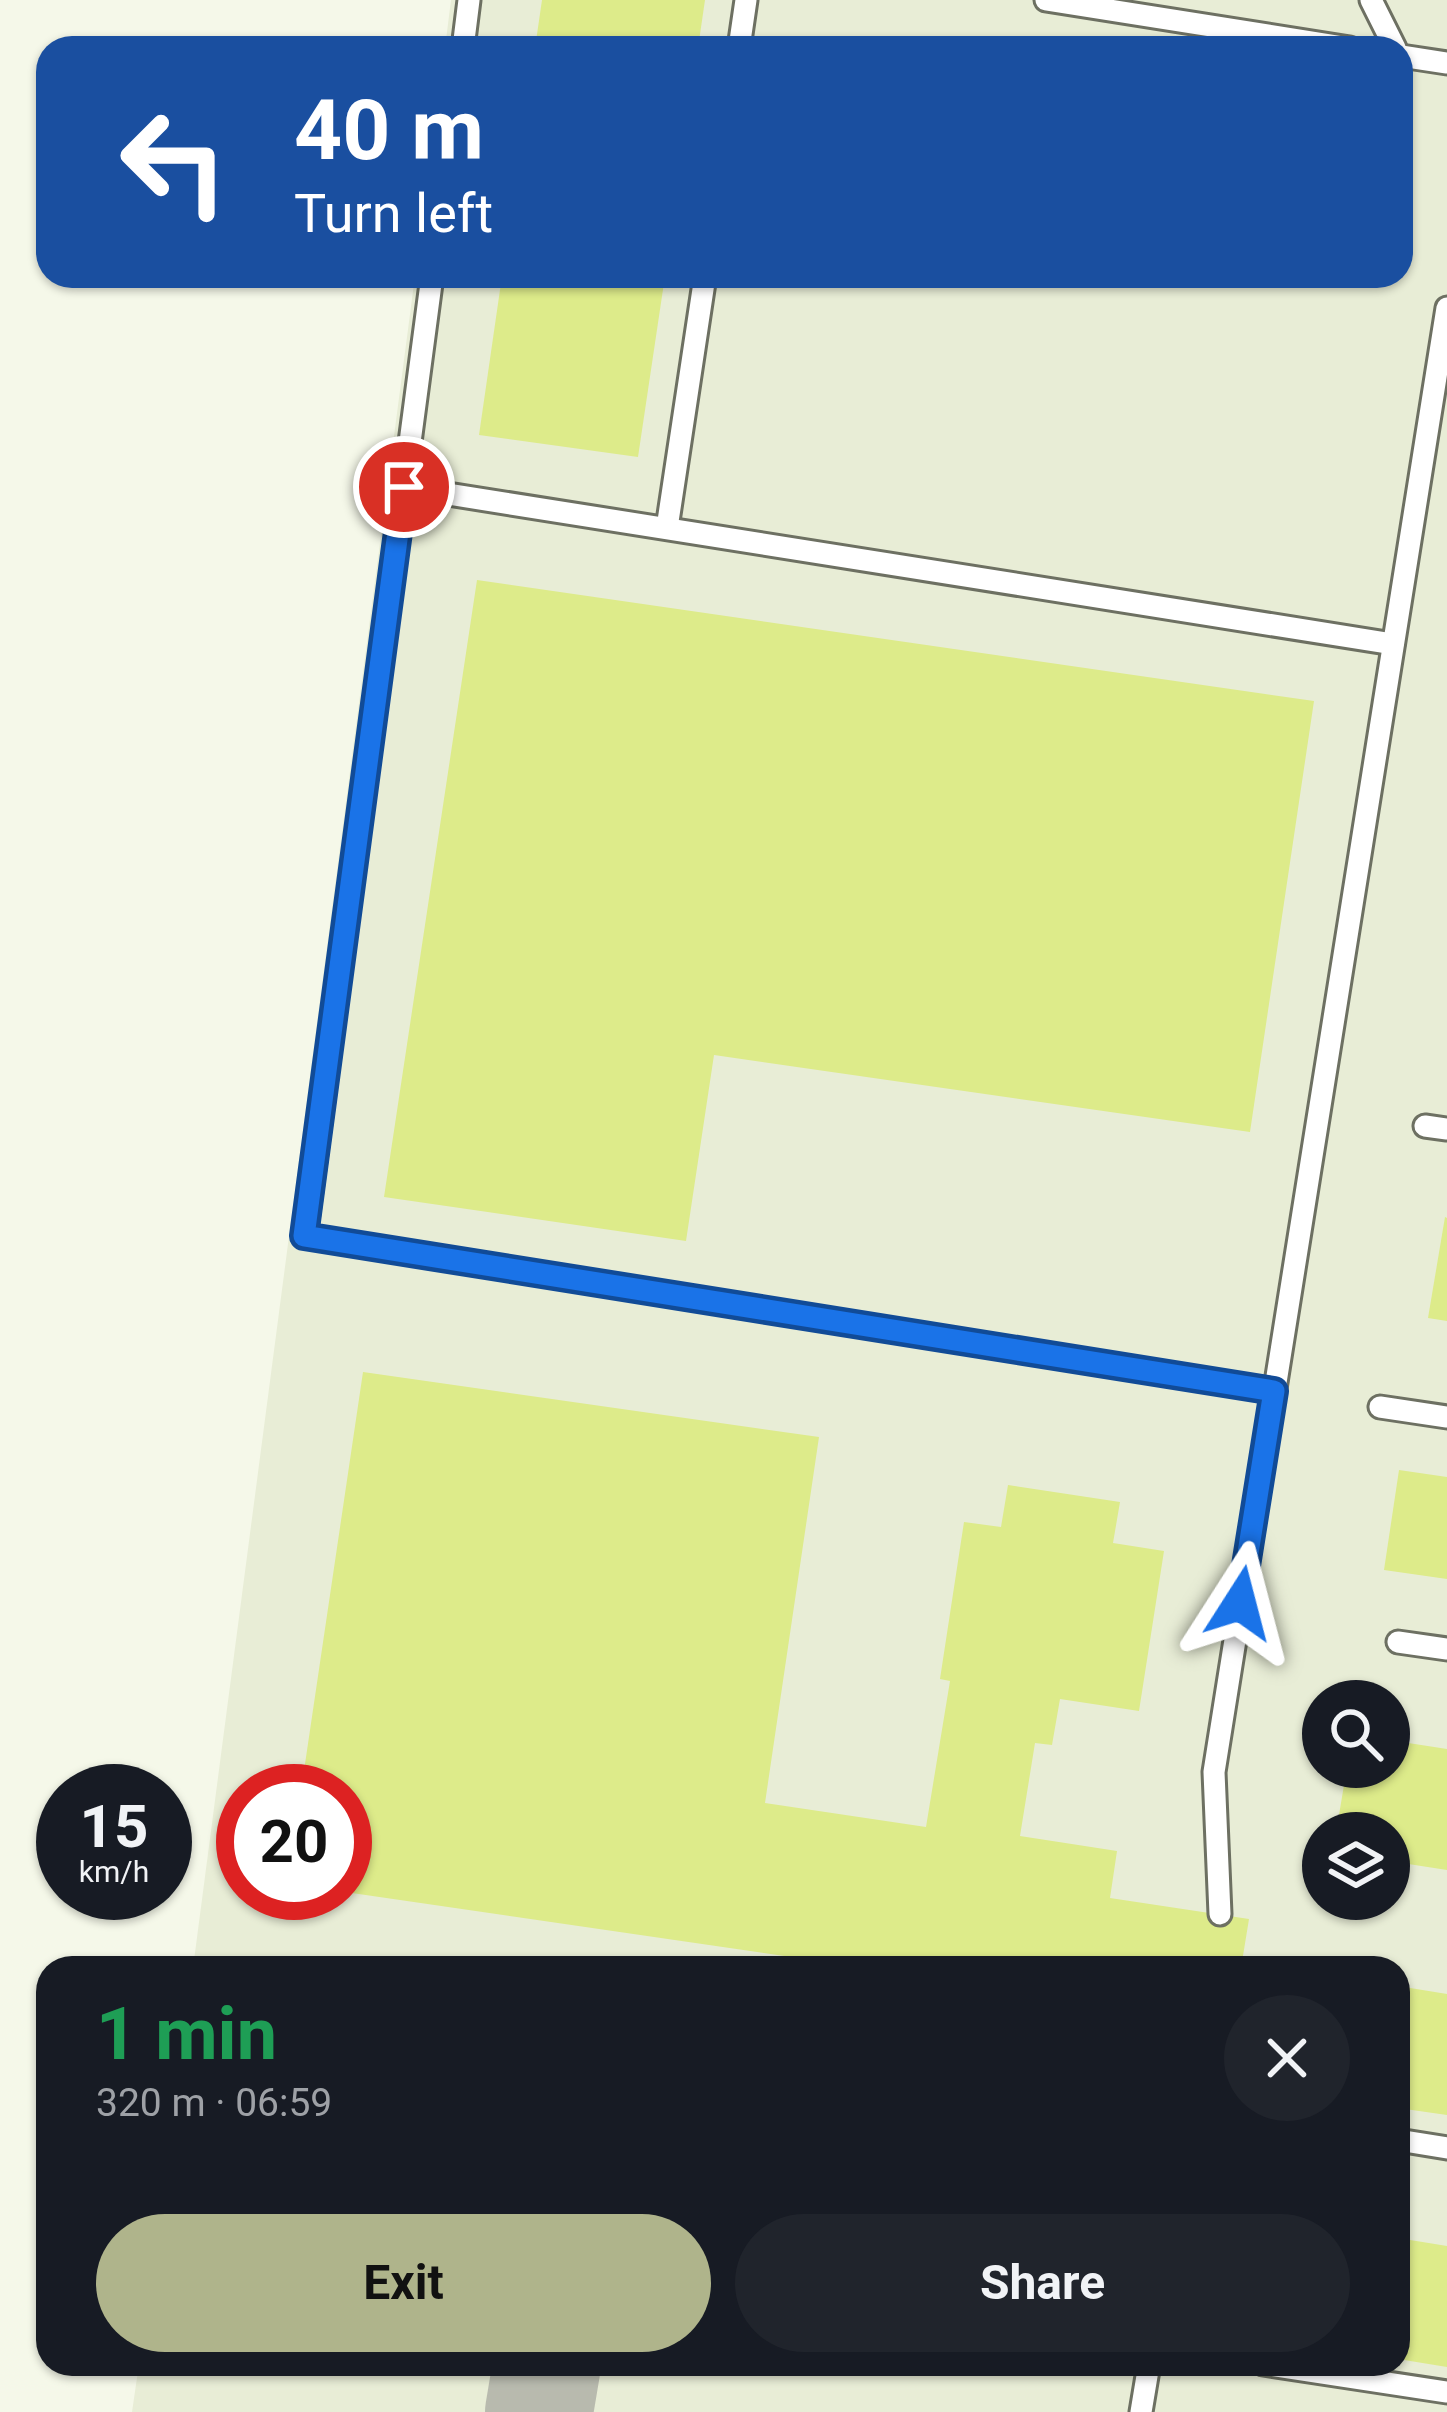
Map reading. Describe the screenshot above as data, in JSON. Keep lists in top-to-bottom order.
{
  "page": {
    "turn": ["40 m", "Turn left"],
    "speed": "15 km/h",
    "limit": "20",
    "heading": ["1 min", "320 m · 06:59"],
    "buttons": ["Exit", "Share"]
  }
}
